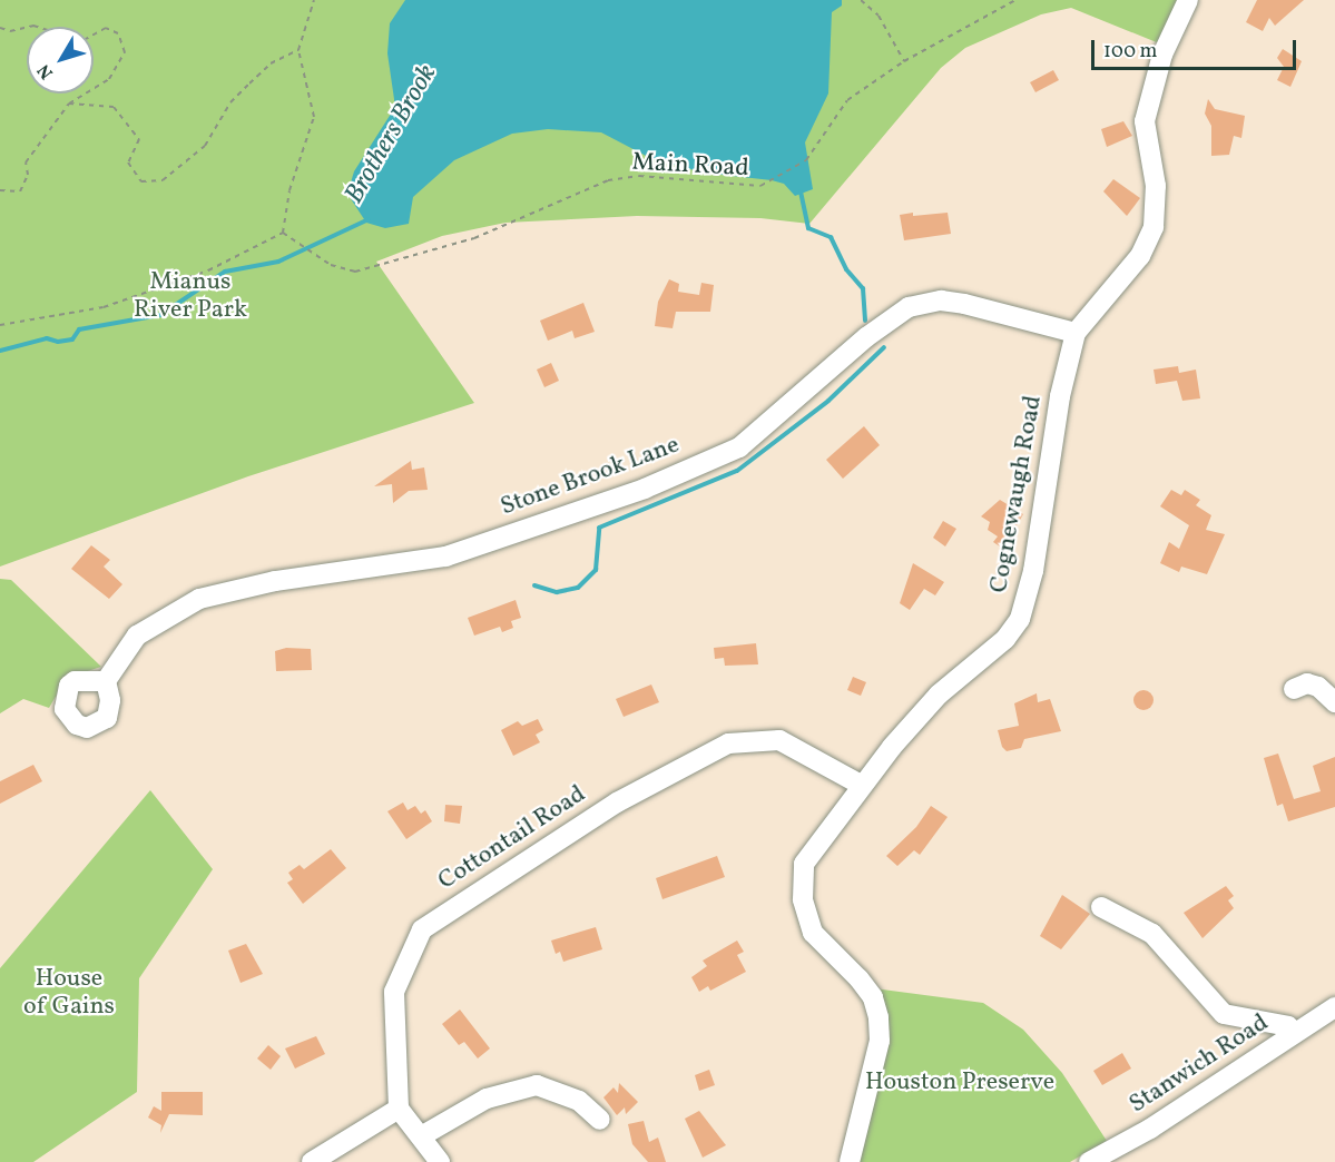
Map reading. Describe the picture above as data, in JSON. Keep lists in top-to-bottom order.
{
  "streets": {
    "street": [
      "Stone Brook Lane",
      "Cognewaugh Road",
      "Cottontail Road",
      "Stanwich Road"
    ],
    "path": ["Main Road"]
  },
  "crossings": [
    ["Stone Brook Lane", "Cognewaugh Road"],
    ["Cognewaugh Road", "Cottontail Road"]
  ],
  "water": ["Brothers Brook"],
  "parks": ["Mianus River Park", "House of Gains", "Houston Preserve"],
  "scale_bar": "100 m",
  "north": "bottom left"
}
